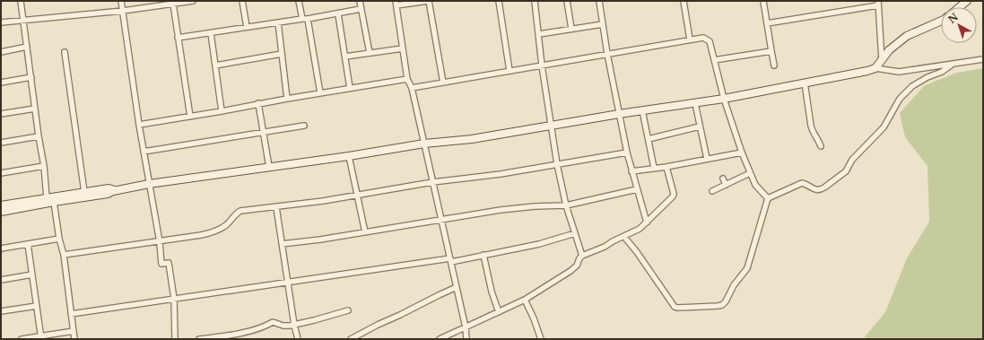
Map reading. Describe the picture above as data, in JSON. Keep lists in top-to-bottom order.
{
  "north": "top left"
}
